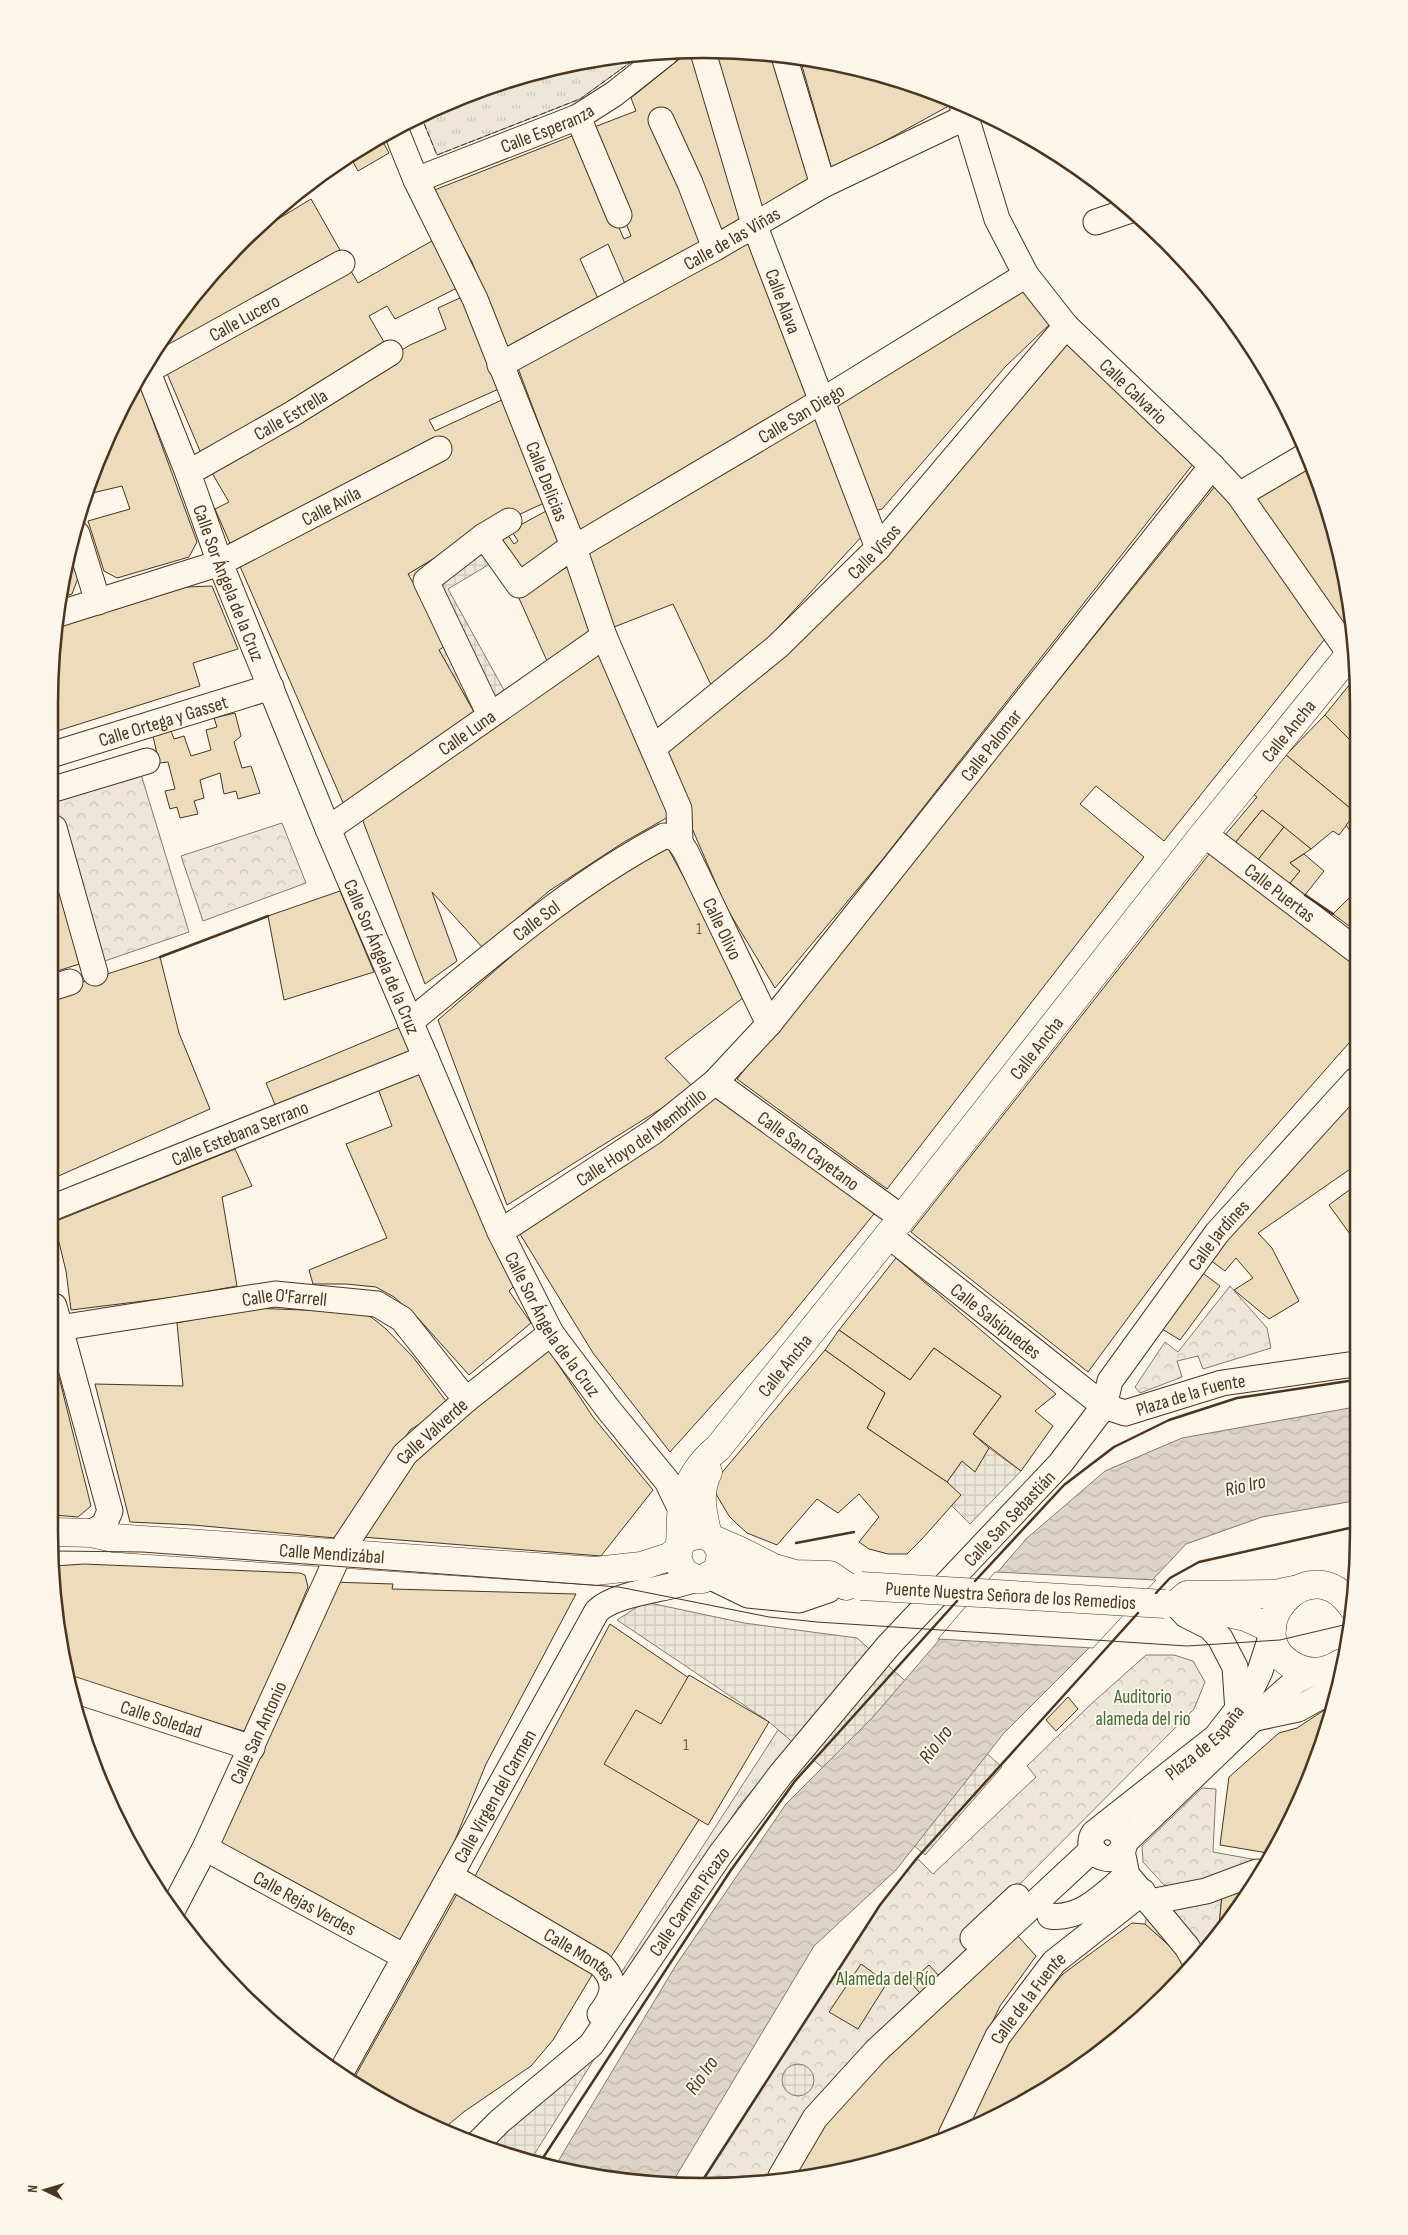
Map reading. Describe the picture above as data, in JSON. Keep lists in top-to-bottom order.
{
  "streets": {
    "main road": ["Calle Ancha", "Calle Mendizábal", "Puente Nuestra Señora de los Remedios"],
    "street": [
      "Calle Esperanza",
      "Calle de las Viñas",
      "Calle Alava",
      "Calle Lucero",
      "Calle Calvario",
      "Calle San Diego",
      "Calle Estrella",
      "Calle Delicias",
      "Calle Avila",
      "Calle Visos",
      "Calle Sor Ángela de la Cruz",
      "Calle Ortega y Gasset",
      "Calle Luna",
      "Calle Palomar",
      "Calle Puertas",
      "Calle Sol",
      "Calle Olivo",
      "Calle Estebana Serrano",
      "Calle Hoyo del Membrillo",
      "Calle San Cayetano",
      "Calle Jardines",
      "Calle O'Farrell",
      "Calle Salsipuedes",
      "Plaza de la Fuente",
      "Calle Valverde",
      "Calle San Sebastián",
      "Calle Soledad",
      "Calle San Antonio",
      "Plaza de España",
      "Calle Virgen del Carmen",
      "Calle Carmen Picazo",
      "Calle Rejas Verdes",
      "Calle Montes",
      "Calle de la Fuente"
    ]
  },
  "crossings": [
    ["Calle Esperanza", "Calle Delicias"],
    ["Calle de las Viñas", "Calle Alava"],
    ["Calle de las Viñas", "Calle Delicias"],
    ["Calle Alava", "Calle San Diego"],
    ["Calle Alava", "Calle Visos"],
    ["Calle Calvario", "Calle San Diego"],
    ["Calle Calvario", "Calle Visos"],
    ["Calle Calvario", "Calle Palomar"],
    ["Calle San Diego", "Calle Delicias"],
    ["Calle Estrella", "Calle Sor Ángela de la Cruz"],
    ["Calle Delicias", "Calle Visos"],
    ["Calle Delicias", "Calle Luna"],
    ["Calle Delicias", "Calle Sol"],
    ["Calle Delicias", "Calle Olivo"],
    ["Calle Avila", "Calle Sor Ángela de la Cruz"],
    ["Calle Sor Ángela de la Cruz", "Calle Ortega y Gasset"],
    ["Calle Sor Ángela de la Cruz", "Calle Luna"],
    ["Calle Sor Ángela de la Cruz", "Calle Sol"],
    ["Calle Sor Ángela de la Cruz", "Calle Estebana Serrano"],
    ["Calle Sor Ángela de la Cruz", "Calle Hoyo del Membrillo"],
    ["Calle Sor Ángela de la Cruz", "Calle Valverde"],
    ["Calle Ancha", "Calle Puertas"],
    ["Calle Ancha", "Calle San Cayetano"],
    ["Calle Ancha", "Calle Salsipuedes"],
    ["Calle Palomar", "Calle Olivo"],
    ["Calle Palomar", "Calle Hoyo del Membrillo"],
    ["Calle Sol", "Calle Olivo"],
    ["Calle Olivo", "Calle Hoyo del Membrillo"],
    ["Calle Hoyo del Membrillo", "Calle San Cayetano"],
    ["Calle San Cayetano", "Calle Salsipuedes"],
    ["Calle Jardines", "Calle Salsipuedes"],
    ["Calle Jardines", "Plaza de la Fuente"],
    ["Calle Jardines", "Calle San Sebastián"],
    ["Calle O'Farrell", "Calle Valverde"],
    ["Calle Salsipuedes", "Plaza de la Fuente"],
    ["Calle Salsipuedes", "Calle San Sebastián"],
    ["Plaza de la Fuente", "Calle San Sebastián"],
    ["Calle Valverde", "Calle Mendizábal"],
    ["Calle Valverde", "Calle San Antonio"],
    ["Calle San Sebastián", "Calle Carmen Picazo"],
    ["Calle Mendizábal", "Puente Nuestra Señora de los Remedios"],
    ["Calle Mendizábal", "Calle San Antonio"],
    ["Calle Mendizábal", "Calle Virgen del Carmen"],
    ["Puente Nuestra Señora de los Remedios", "Plaza de España"],
    ["Puente Nuestra Señora de los Remedios", "Calle Virgen del Carmen"],
    ["Calle Soledad", "Calle San Antonio"],
    ["Calle San Antonio", "Calle Rejas Verdes"],
    ["Calle Virgen del Carmen", "Calle Rejas Verdes"],
    ["Calle Virgen del Carmen", "Calle Montes"],
    ["Calle Carmen Picazo", "Calle Montes"]
  ],
  "water": ["Rio Iro"],
  "parks": ["Auditorio alameda del rio", "Alameda del Río"],
  "house_numbers": ["1", "1"],
  "north": "left"
}
